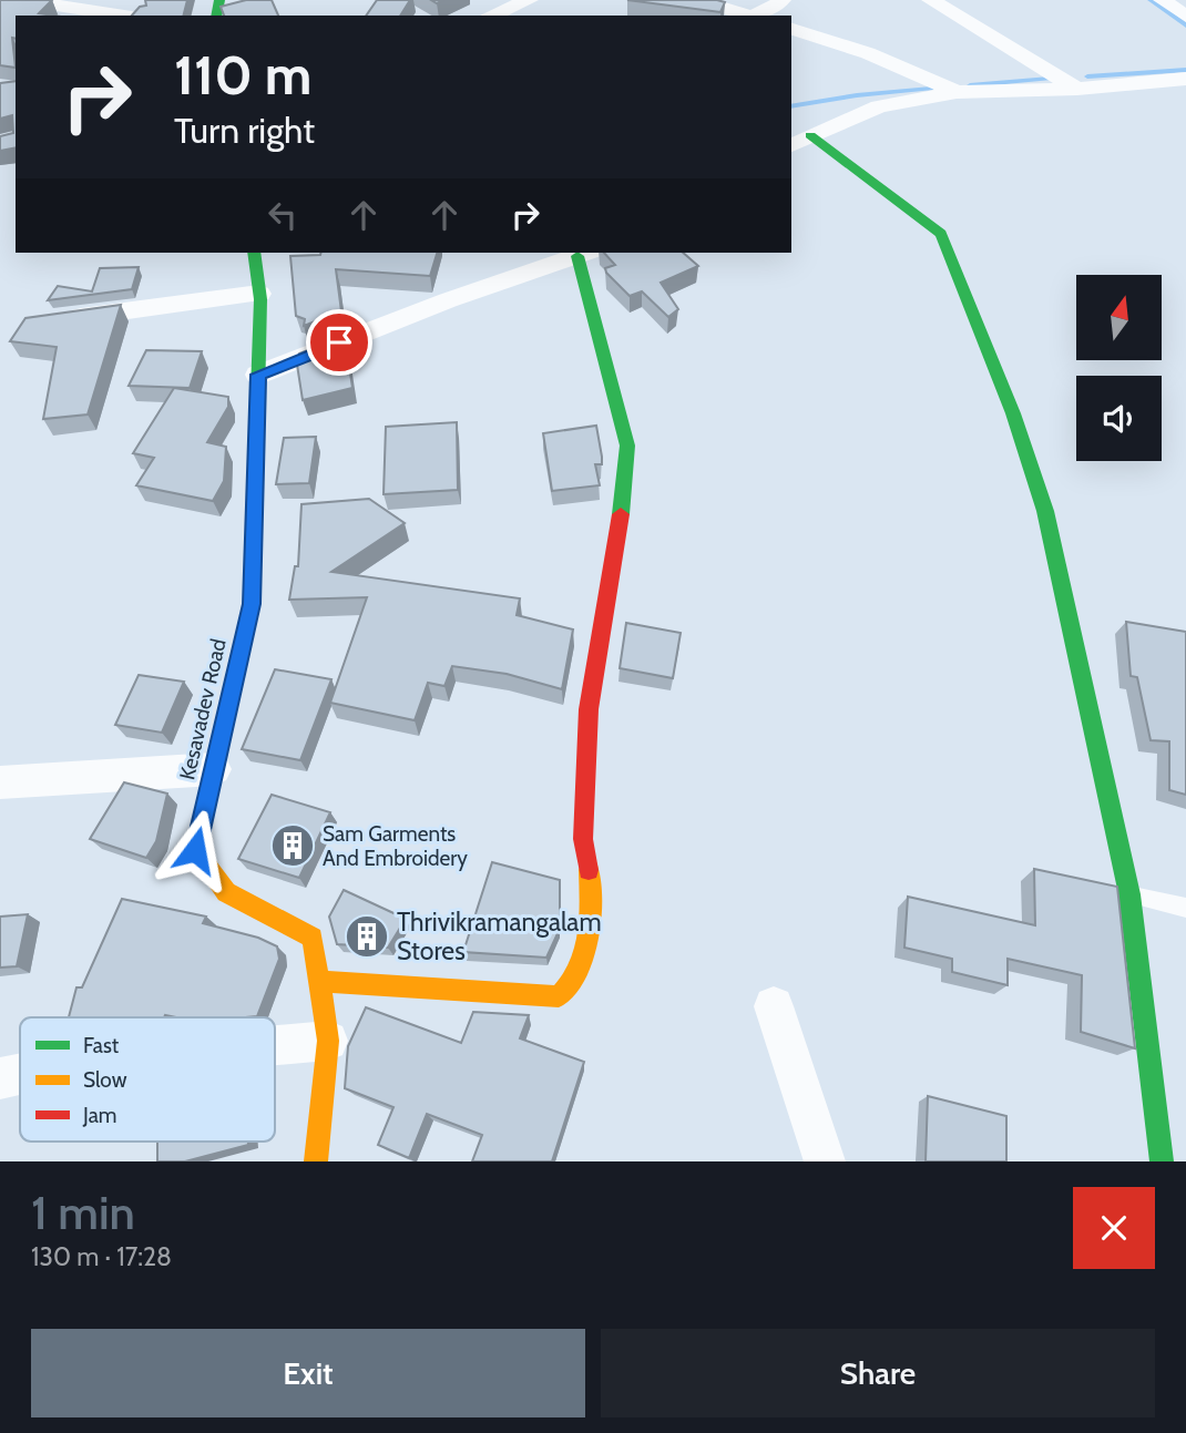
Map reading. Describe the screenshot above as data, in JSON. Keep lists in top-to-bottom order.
{
  "streets": {
    "street": ["Kesavadev Road"]
  },
  "places": {
    "building": ["Sam Garments And Embroidery", "Thrivikramangalam Stores"]
  },
  "legend": ["Fast", "Slow", "Jam"],
  "north": "top",
  "page": {
    "turn": ["110 m", "Turn right"],
    "heading": ["1 min", "130 m · 17:28"],
    "buttons": ["Exit", "Share"]
  }
}
